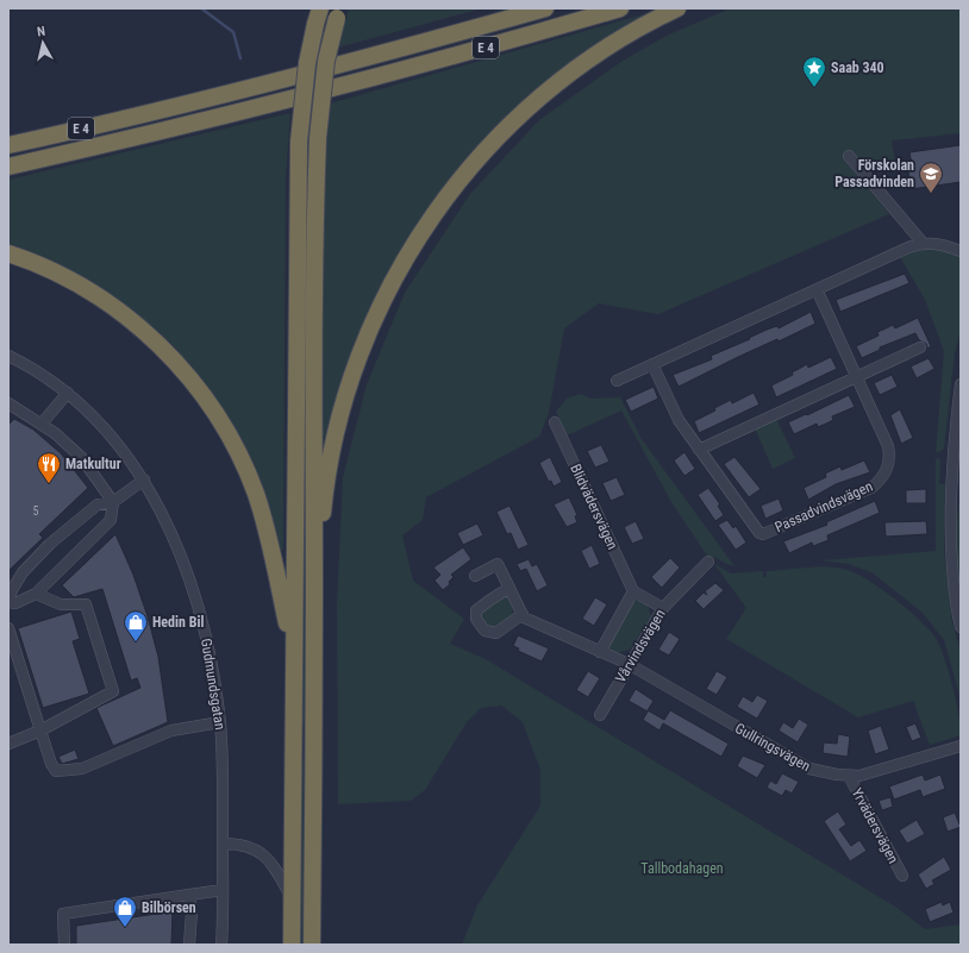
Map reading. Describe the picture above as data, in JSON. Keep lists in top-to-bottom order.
{
  "streets": {
    "highway": ["E 4"],
    "street": [
      "Blidvädersvägen",
      "Passadvindsvägen",
      "Vårvindsvägen",
      "Gudmundsgatan",
      "Gullringsvägen",
      "Yrvädersvägen"
    ]
  },
  "crossings": [
    ["Vårvindsvägen", "Gullringsvägen"],
    ["Gullringsvägen", "Yrvädersvägen"]
  ],
  "parks": ["Tallbodahagen"],
  "places": {
    "place": ["Saab 340"],
    "school or university": ["Förskolan Passadvinden"],
    "restaurant": ["Matkultur"],
    "shop": ["Hedin Bil", "Bilbörsen"]
  },
  "house_numbers": ["5"],
  "north": "top"
}
